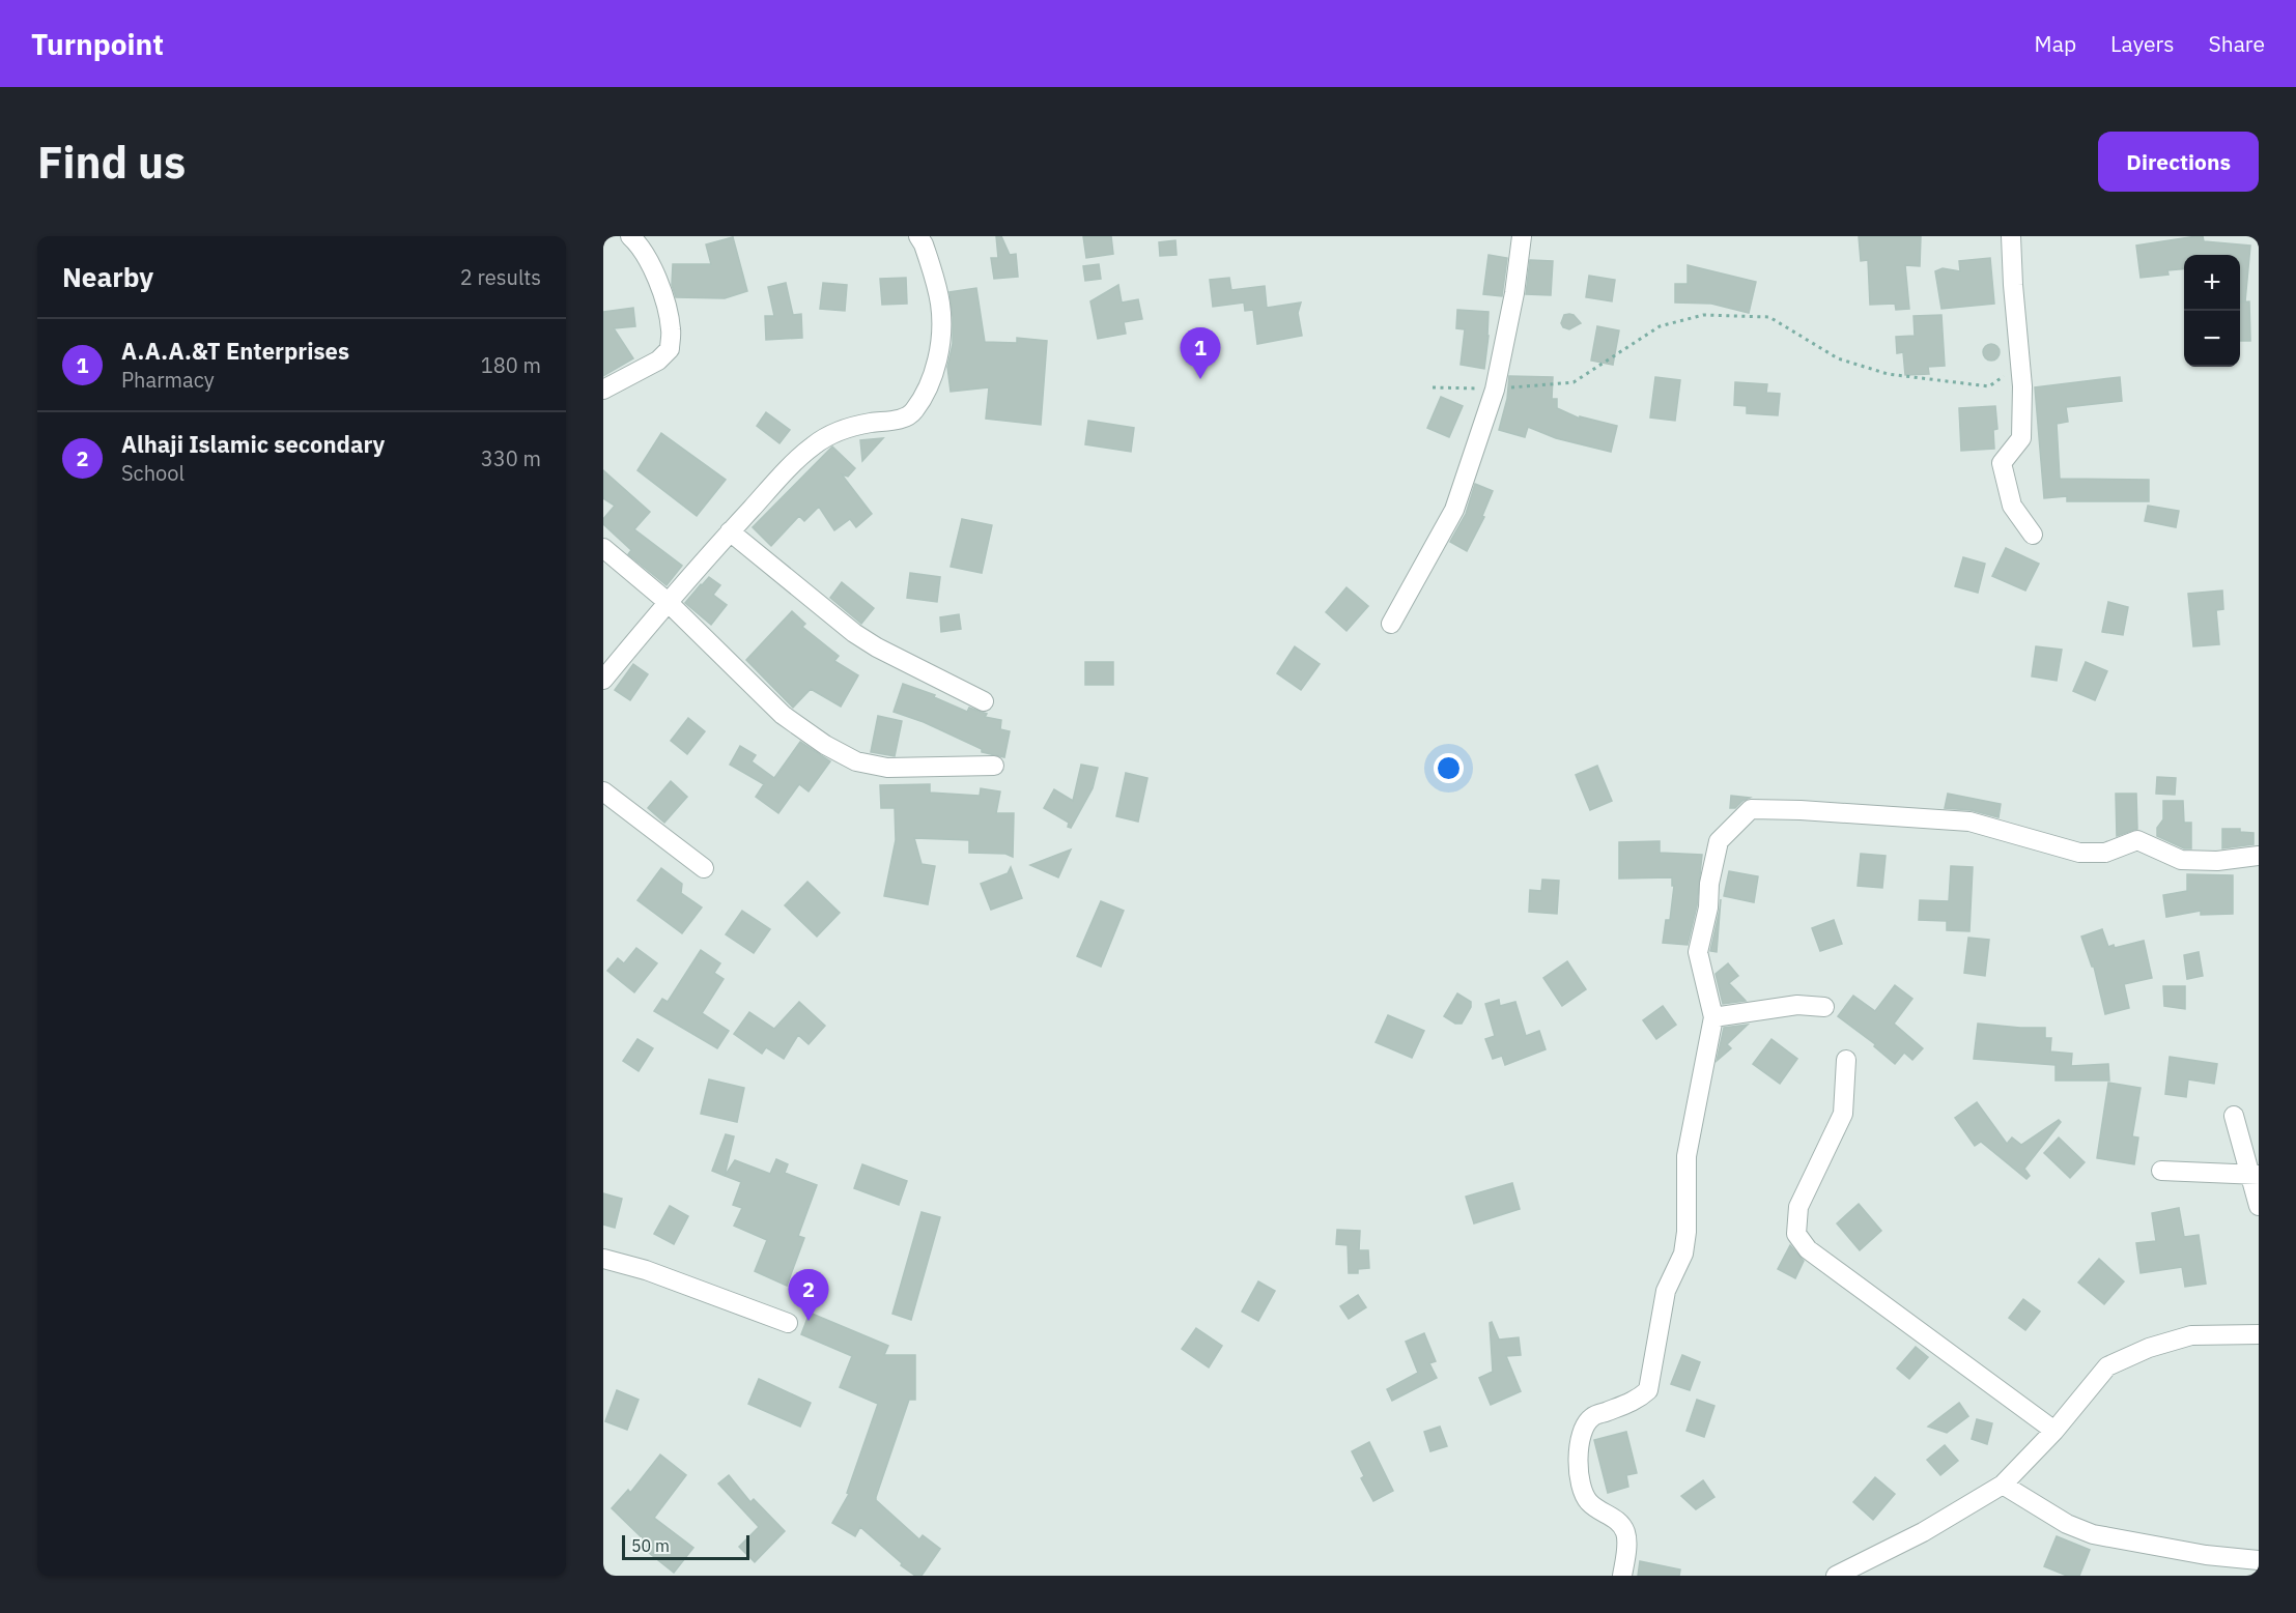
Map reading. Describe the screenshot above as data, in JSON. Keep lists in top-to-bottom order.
{
  "scale_bar": "50 m",
  "page": {
    "header": "Turnpoint",
    "nav": ["Map", "Layers", "Share"],
    "buttons": "Directions",
    "title": "Find us",
    "heading": ["Nearby", "2 results"],
    "map_buttons": ["+", "−"],
    "list": [
      {
        "mark": "1",
        "name": "A.A.A.&T Enterprises",
        "note": "Pharmacy",
        "value": "180 m"
      },
      {
        "mark": "2",
        "name": "Alhaji Islamic secondary",
        "note": "School",
        "value": "330 m"
      }
    ],
    "pins": ["1", "2"],
    "scale": "50 m"
  }
}
